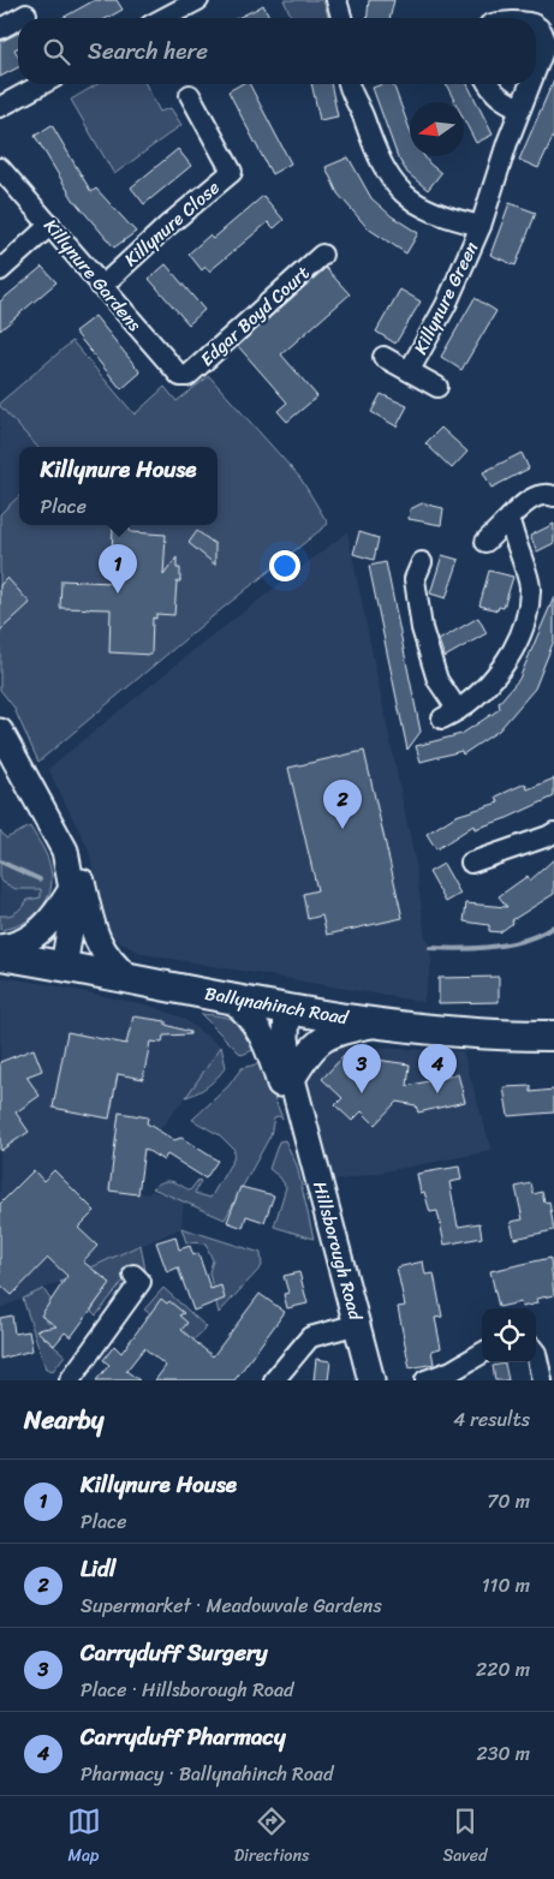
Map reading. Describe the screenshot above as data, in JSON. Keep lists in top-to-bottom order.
{
  "streets": {
    "highway": ["Ballynahinch Road"],
    "main road": ["Hillsborough Road"],
    "street": [
      "Killynure Close",
      "Killynure Gardens",
      "Killynure Green",
      "Edgar Boyd Court"
    ]
  },
  "crossings": [
    ["Killynure Close", "Killynure Gardens"],
    ["Killynure Gardens", "Edgar Boyd Court"],
    ["Ballynahinch Road", "Hillsborough Road"]
  ],
  "north": "left",
  "page": {
    "search": "Search here",
    "popup": ["Killynure House", "Place"],
    "pins": [
      "1",
      "2",
      "3",
      "4"
    ],
    "heading": ["Nearby", "4 results"],
    "list": [
      {
        "mark": "1",
        "name": "Killynure House",
        "note": "Place",
        "value": "70 m"
      },
      {
        "mark": "2",
        "name": "Lidl",
        "note": "Supermarket · Meadowvale Gardens",
        "value": "110 m"
      },
      {
        "mark": "3",
        "name": "Carryduff Surgery",
        "note": "Place · Hillsborough Road",
        "value": "220 m"
      },
      {
        "mark": "4",
        "name": "Carryduff Pharmacy",
        "note": "Pharmacy · Ballynahinch Road",
        "value": "230 m"
      }
    ],
    "nav": ["Map", "Directions", "Saved"]
  }
}
